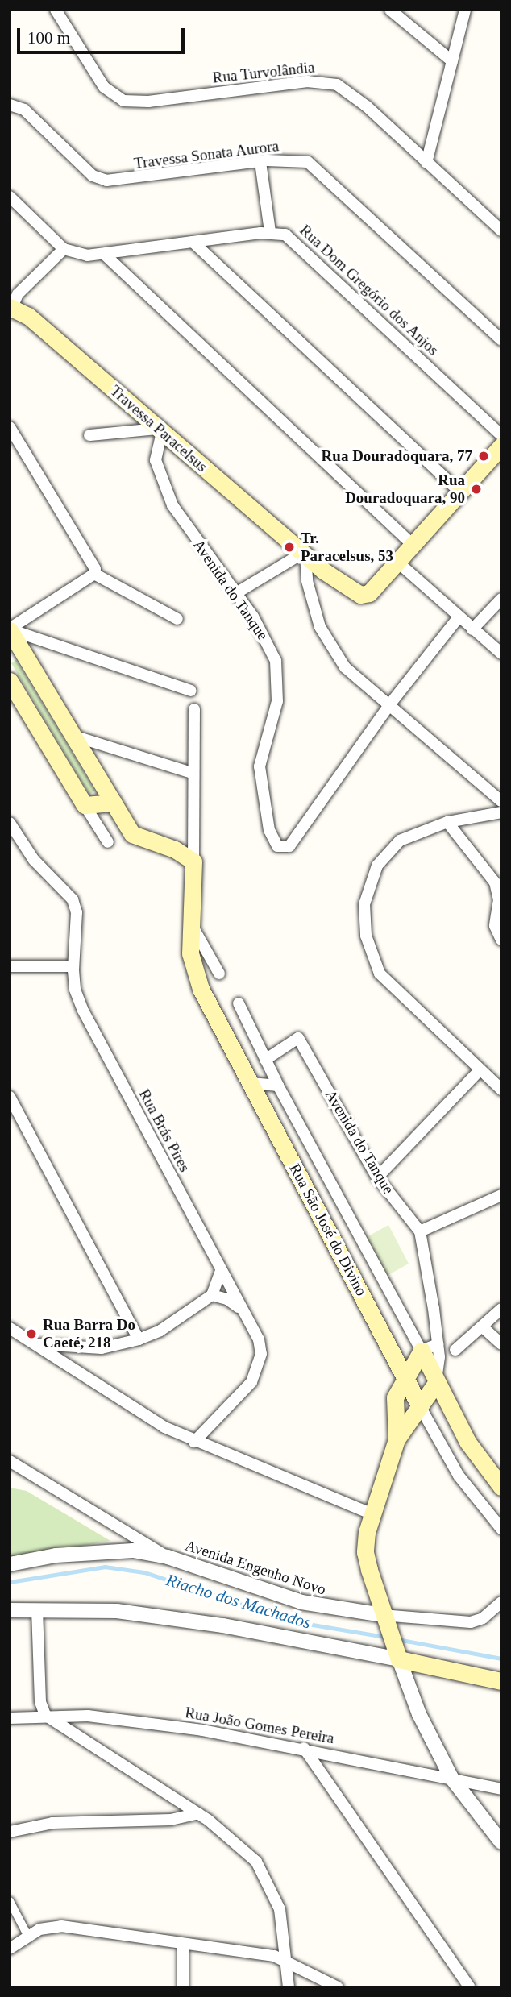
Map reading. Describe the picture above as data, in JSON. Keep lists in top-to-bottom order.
{
  "streets": {
    "main road": ["Travessa Paracelsus", "Rua São José do Divino"],
    "street": [
      "Rua Turvolândia",
      "Travessa Sonata Aurora",
      "Rua Dom Gregório dos Anjos",
      "Avenida do Tanque",
      "Rua Brás Pires",
      "Avenida Engenho Novo",
      "Rua João Gomes Pereira"
    ]
  },
  "crossings": [
    ["Travessa Paracelsus", "Avenida do Tanque"],
    ["Avenida do Tanque", "Rua São José do Divino"]
  ],
  "water": ["Riacho dos Machados"],
  "places": [
    "Rua Douradoquara, 77",
    "Rua Douradoquara, 90",
    "Tr. Paracelsus, 53",
    "Rua Barra Do Caeté, 218"
  ],
  "scale_bar": "100 m"
}
